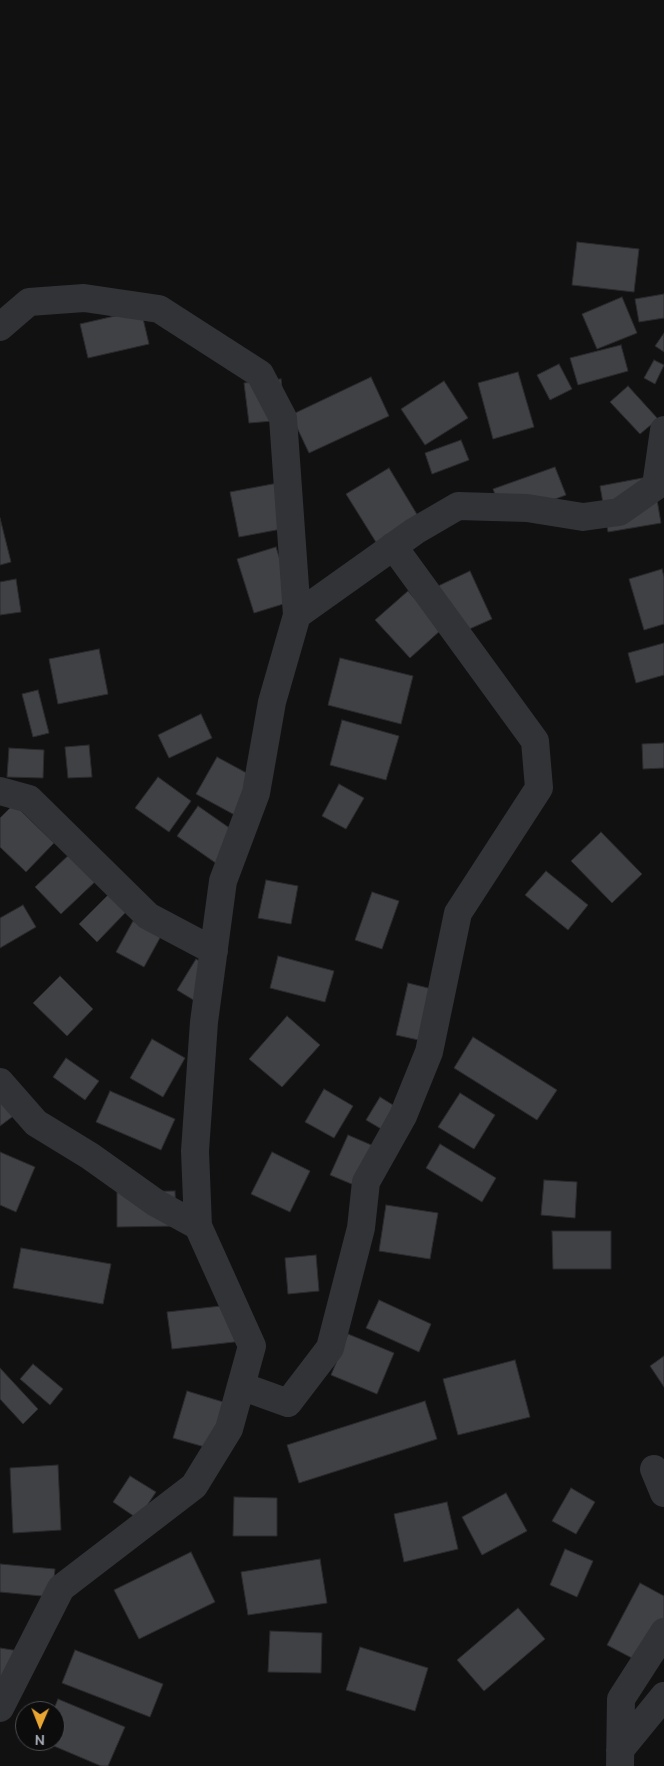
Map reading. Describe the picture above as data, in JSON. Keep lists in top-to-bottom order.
{
  "north": "bottom"
}
